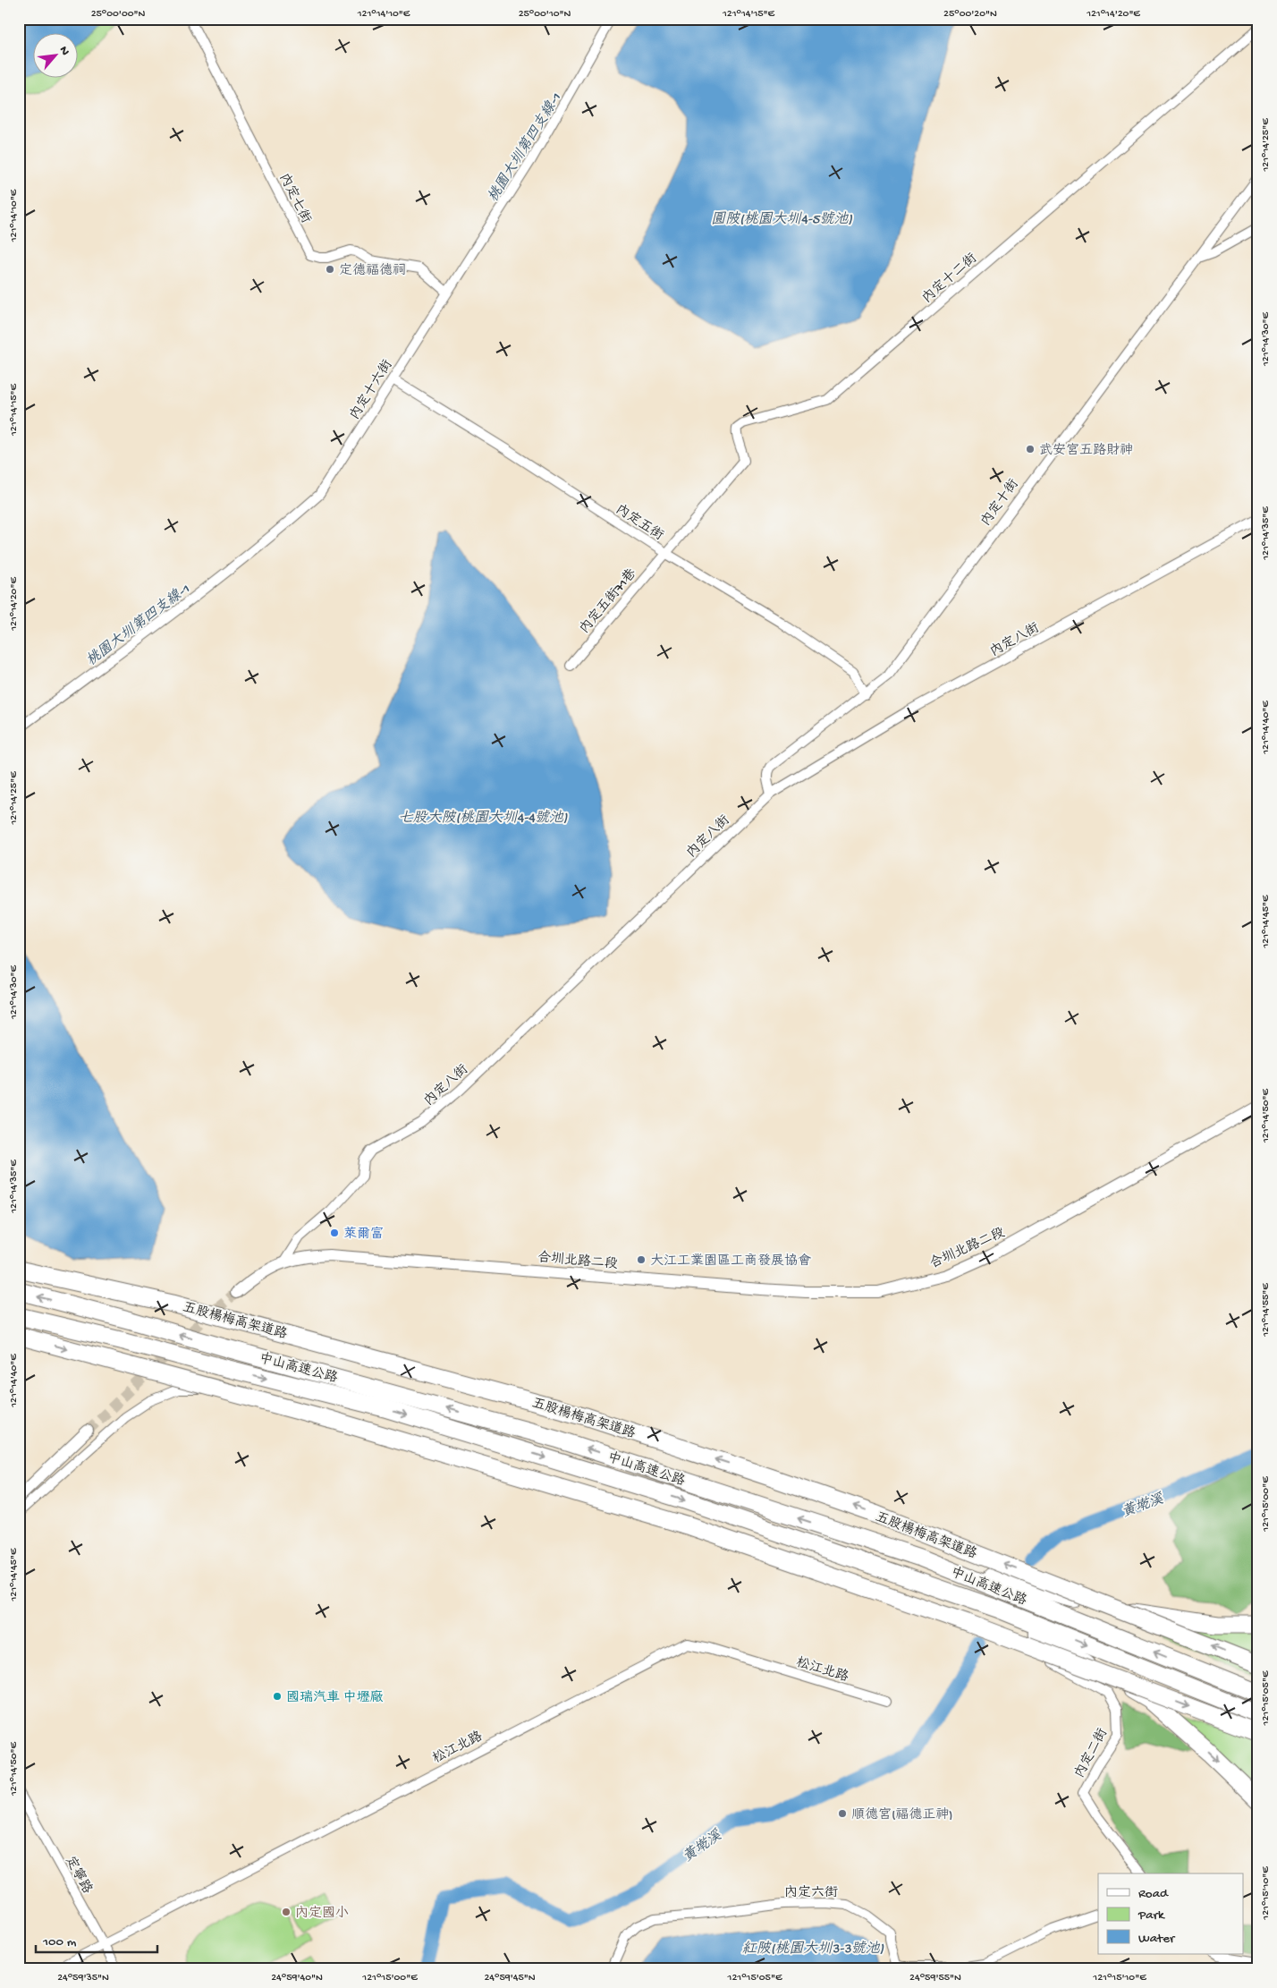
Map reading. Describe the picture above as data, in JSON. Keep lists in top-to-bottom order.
{
  "streets": {
    "highway": ["五股楊梅高架道路", "中山高速公路"],
    "street": [
      "內定七街",
      "內定十二街",
      "內定十六街",
      "內定十街",
      "內定五街",
      "內定五街71巷",
      "內定八街",
      "合圳北路二段",
      "松江北路",
      "內定二街",
      "定寧路",
      "內定六街"
    ]
  },
  "crossings": [
    ["內定七街", "內定十六街"],
    ["內定十二街", "內定五街"],
    ["內定十二街", "內定五街71巷"],
    ["內定十六街", "內定五街"],
    ["內定十街", "內定五街"],
    ["內定十街", "內定八街"],
    ["內定五街", "內定五街71巷"],
    ["內定八街", "合圳北路二段"],
    ["松江北路", "定寧路"]
  ],
  "water": [
    "桃園大圳第四支線-1",
    "圓陂(桃園大圳4-5號池)",
    "七股大陂(桃園大圳4-4號池)",
    "黃墘溪",
    "紅陂(桃園大圳3-3號池)"
  ],
  "places": [
    "定德福德祠",
    "武安宮五路財神",
    "萊爾富",
    "大江工業園區工商發展協會",
    "國瑞汽車 中壢廠",
    "順德宮(福德正神)",
    "內定國小"
  ],
  "legend": ["Road", "Park", "Water"],
  "scale_bar": "100 m",
  "north": "top right",
  "coordinates": [
    "25°00'00\"N",
    "121°14'10\"E",
    "25°00'10\"N",
    "121°14'15\"E",
    "25°00'20\"N",
    "121°14'20\"E",
    "121°14'25\"E",
    "121°14'30\"E",
    "121°14'35\"E",
    "121°14'40\"E",
    "121°14'45\"E",
    "121°14'50\"E",
    "121°14'55\"E",
    "121°15'00\"E",
    "121°15'05\"E",
    "121°15'10\"E",
    "24°59'35\"N",
    "24°59'40\"N",
    "24°59'45\"N",
    "24°59'55\"N"
  ]
}
